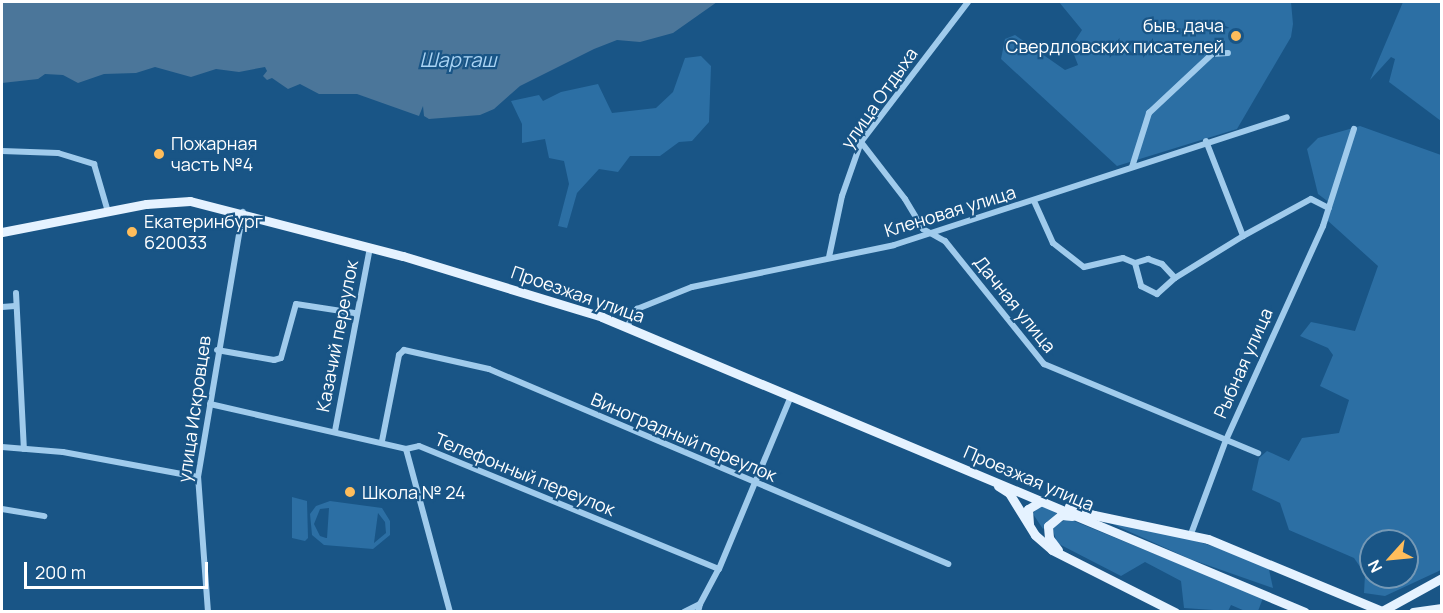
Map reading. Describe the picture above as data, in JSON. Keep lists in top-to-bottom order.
{
  "streets": {
    "main road": ["Проезжая улица"],
    "street": [
      "улица Отдыха",
      "Кленовая улица",
      "Дачная улица",
      "Казачий переулок",
      "Рыбная улица",
      "улица Искровцев",
      "Виноградный переулок",
      "Телефонный переулок"
    ]
  },
  "crossings": [
    ["улица Отдыха", "Кленовая улица"],
    ["улица Отдыха", "Дачная улица"],
    ["Кленовая улица", "Проезжая улица"],
    ["Кленовая улица", "Дачная улица"],
    ["Проезжая улица", "Казачий переулок"],
    ["Проезжая улица", "улица Искровцев"],
    ["Дачная улица", "Рыбная улица"],
    ["Казачий переулок", "Телефонный переулок"],
    ["улица Искровцев", "Телефонный переулок"],
    ["Виноградный переулок", "Телефонный переулок"]
  ],
  "water": ["Шарташ"],
  "places": [
    "быв. дача Свердловских писателей",
    "Пожарная часть №4",
    "Екатеринбург 620033",
    "Школа № 24"
  ],
  "scale_bar": "200 m",
  "north": "bottom left"
}
